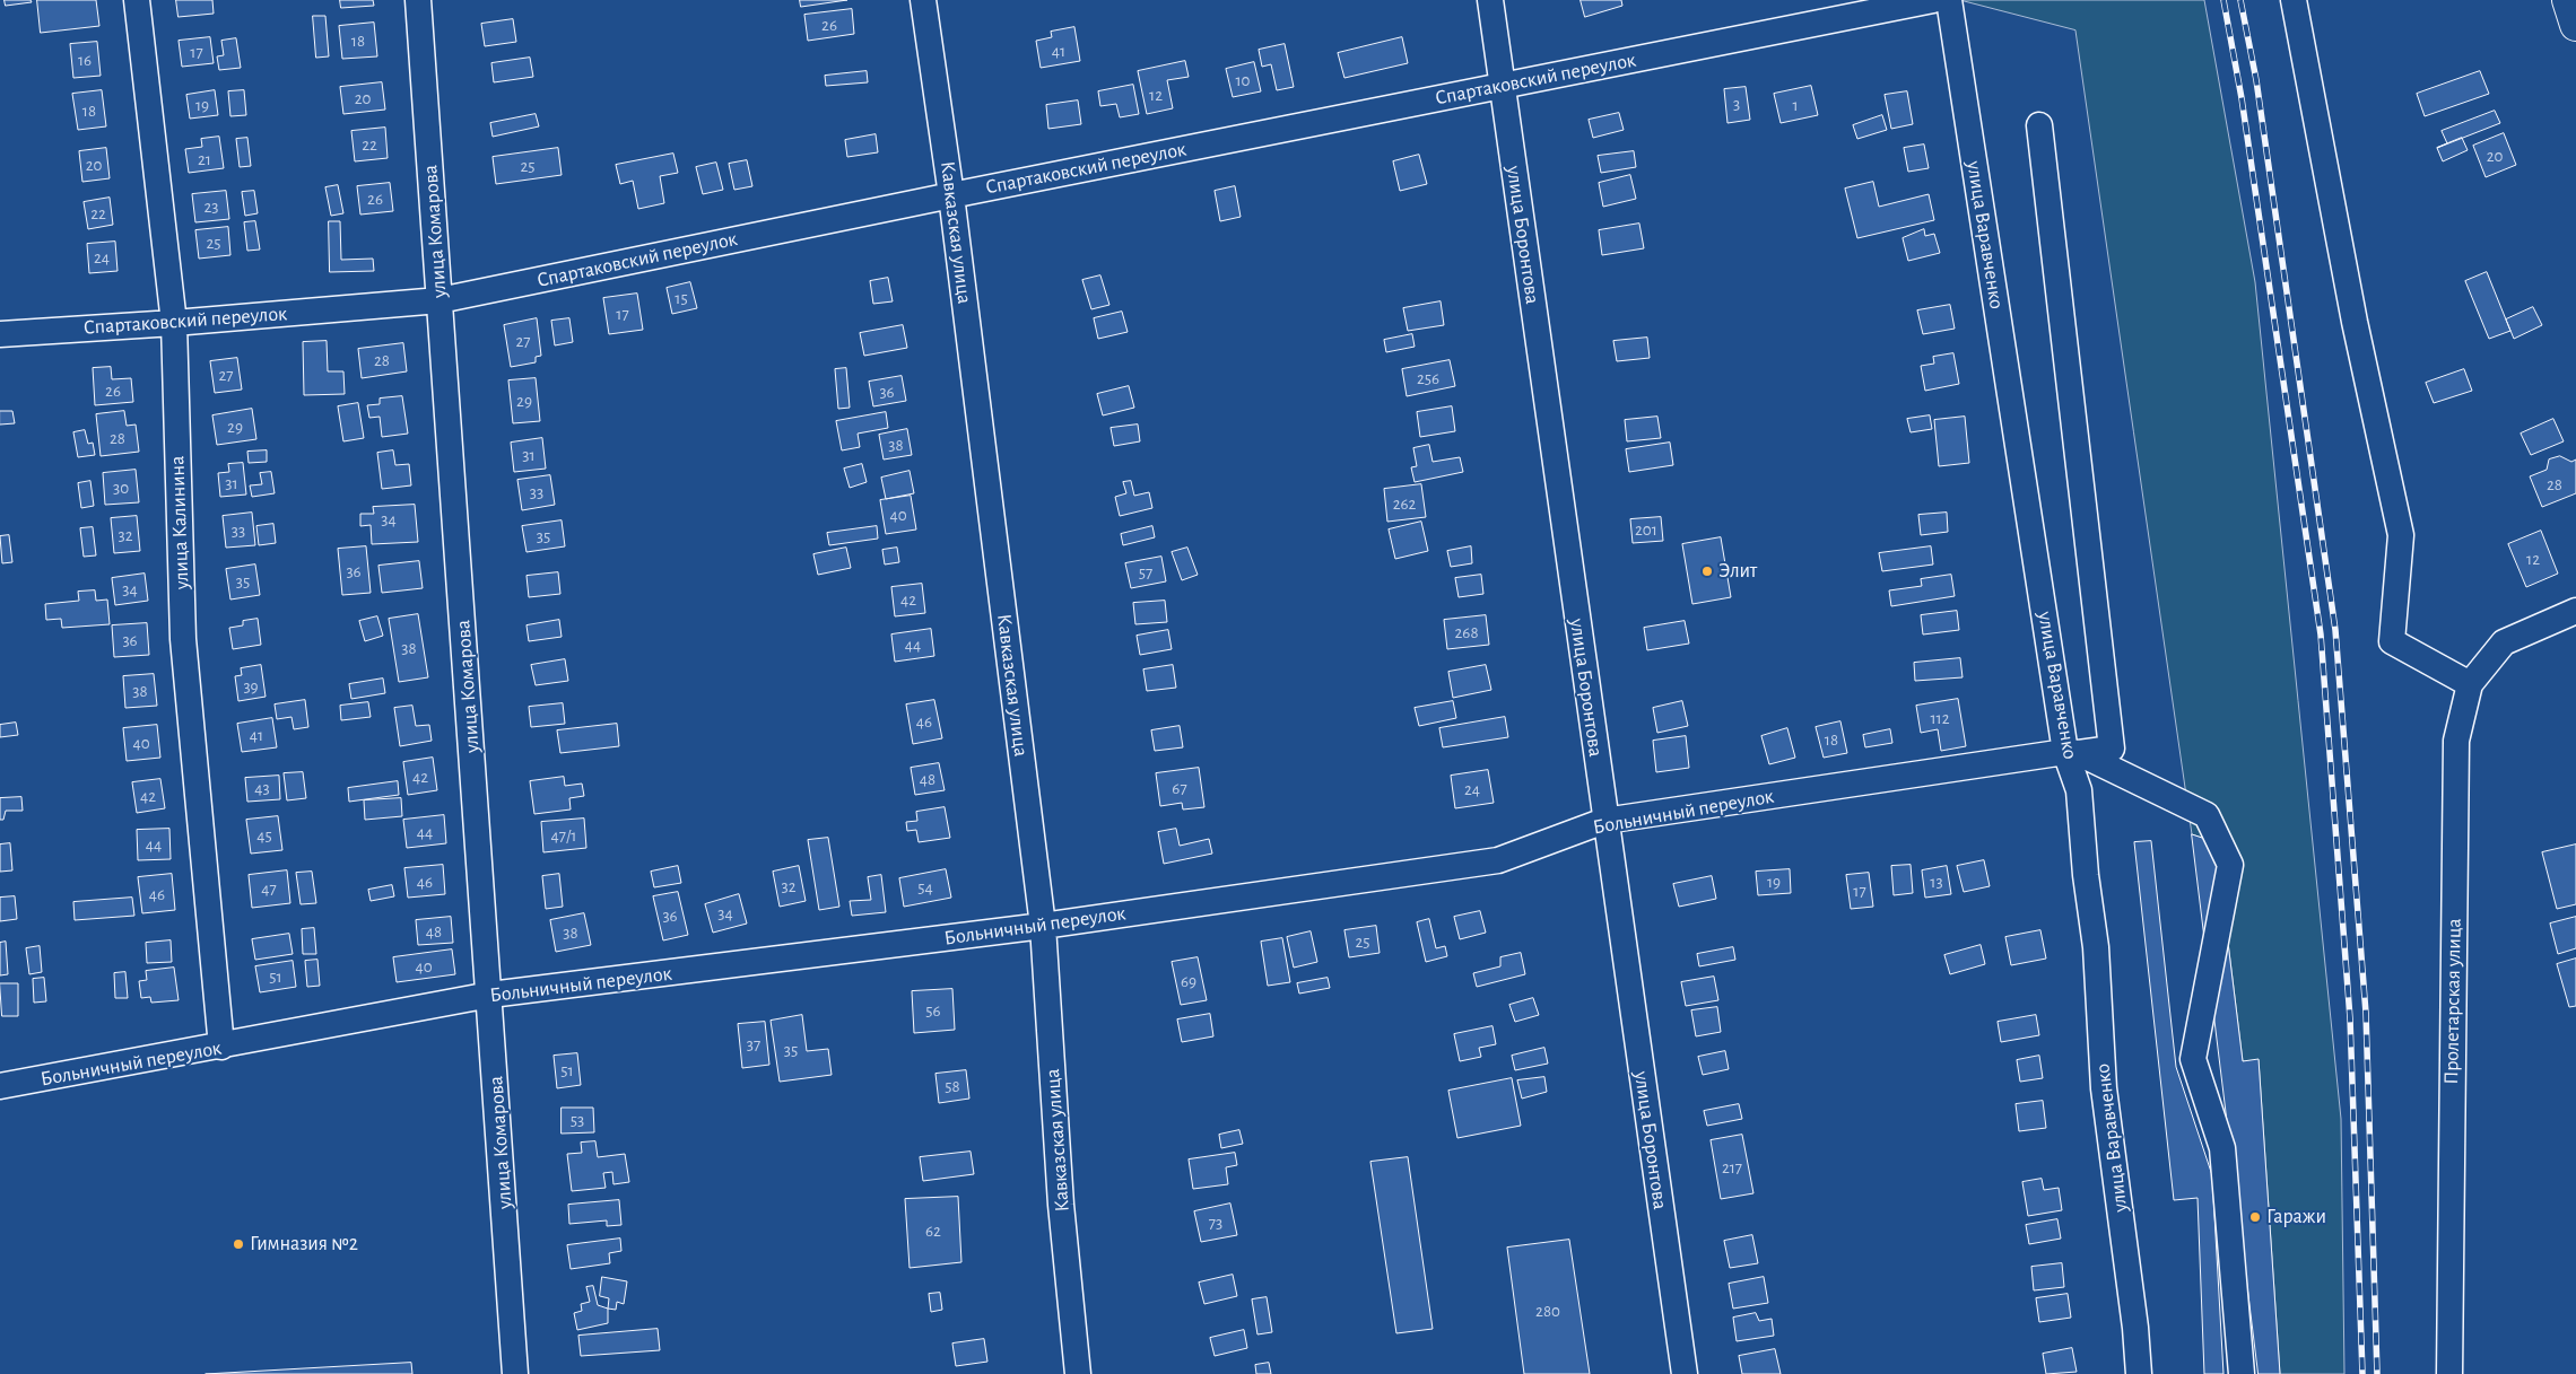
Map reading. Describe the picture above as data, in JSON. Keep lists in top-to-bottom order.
{
  "streets": {
    "street": [
      "Спартаковский переулок",
      "улица Комарова",
      "Кавказская улица",
      "улица Боронтова",
      "улица Варавченко",
      "улица Калинина",
      "Больничный переулок",
      "Пролетарская улица"
    ]
  },
  "crossings": [
    ["Спартаковский переулок", "улица Комарова"],
    ["Спартаковский переулок", "Кавказская улица"],
    ["Спартаковский переулок", "улица Боронтова"],
    ["Спартаковский переулок", "улица Калинина"],
    ["улица Комарова", "Больничный переулок"],
    ["Кавказская улица", "Больничный переулок"],
    ["улица Боронтова", "Больничный переулок"],
    ["улица Варавченко", "Больничный переулок"],
    ["улица Калинина", "Больничный переулок"]
  ],
  "places": ["Элит", "Гаражи", "Гимназия №2"],
  "house_numbers": [
    "26",
    "18",
    "41",
    "17",
    "16",
    "10",
    "12",
    "20",
    "3",
    "19",
    "1",
    "18",
    "22",
    "20",
    "21",
    "20",
    "25",
    "26",
    "23",
    "22",
    "25",
    "24",
    "15",
    "17",
    "27",
    "28",
    "27",
    "256",
    "26",
    "36",
    "29",
    "29",
    "28",
    "38",
    "31",
    "31",
    "28",
    "30",
    "33",
    "262",
    "40",
    "34",
    "201",
    "33",
    "32",
    "35",
    "12",
    "36",
    "57",
    "35",
    "34",
    "42",
    "268",
    "36",
    "44",
    "38",
    "39",
    "38",
    "112",
    "46",
    "41",
    "18",
    "40",
    "42",
    "48",
    "43",
    "67",
    "24",
    "42",
    "44",
    "45",
    "47/1",
    "44",
    "46",
    "19",
    "13",
    "32",
    "54",
    "47",
    "17",
    "46",
    "34",
    "36",
    "48",
    "38",
    "25",
    "40",
    "51",
    "69",
    "56",
    "37",
    "35",
    "51",
    "58",
    "53",
    "217",
    "73",
    "62",
    "280"
  ]
}
